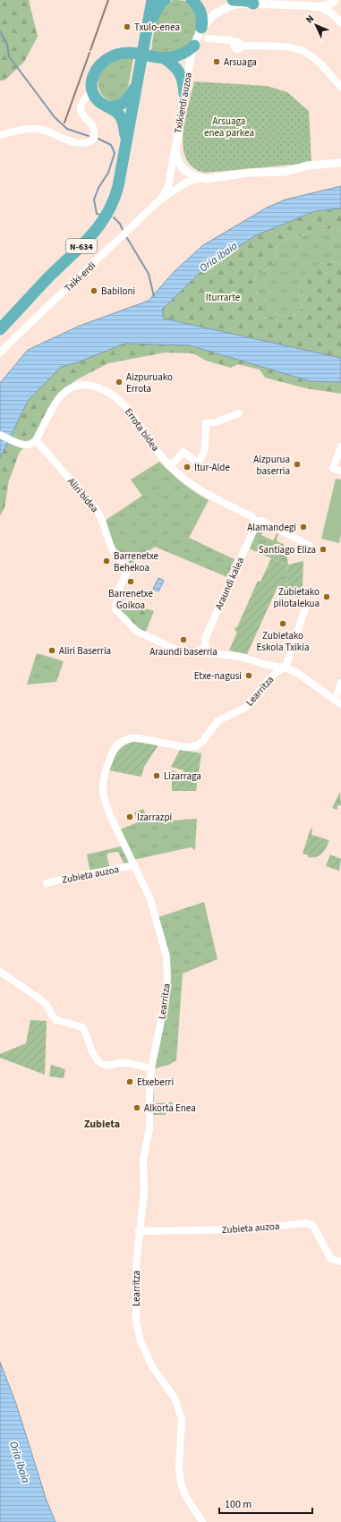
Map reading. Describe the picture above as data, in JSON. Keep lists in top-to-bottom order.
{
  "streets": {
    "highway": ["N-634"],
    "street": [
      "Txikierdi auzoa",
      "Txiki-erdi",
      "Errota bidea",
      "Aliri bidea",
      "Araundi kalea",
      "Learritza",
      "Zubieta auzoa"
    ]
  },
  "crossings": [
    ["Errota bidea", "Aliri bidea"],
    ["Errota bidea", "Araundi kalea"],
    ["Aliri bidea", "Araundi kalea"],
    ["Learritza", "Zubieta auzoa"]
  ],
  "districts": ["Zubieta"],
  "water": ["Oria ibaia"],
  "parks": ["Arsuaga enea parkea", "Iturrarte"],
  "places": [
    "Txulo-enea",
    "Arsuaga",
    "Babiloni",
    "Aizpuruako Errota",
    "Aizpurua baserria",
    "Itur-Alde",
    "Alamandegi",
    "Santiago Eliza",
    "Barrenetxe Behekoa",
    "Barrenetxe Goikoa",
    "Zubietako pilotalekua",
    "Zubietako Eskola Txikia",
    "Araundi baserria",
    "Aliri Baserria",
    "Etxe-nagusi",
    "Lizarraga",
    "Izarrazpi",
    "Etxeberri",
    "Alkorta Enea"
  ],
  "scale_bar": "100 m",
  "north": "top left"
}
